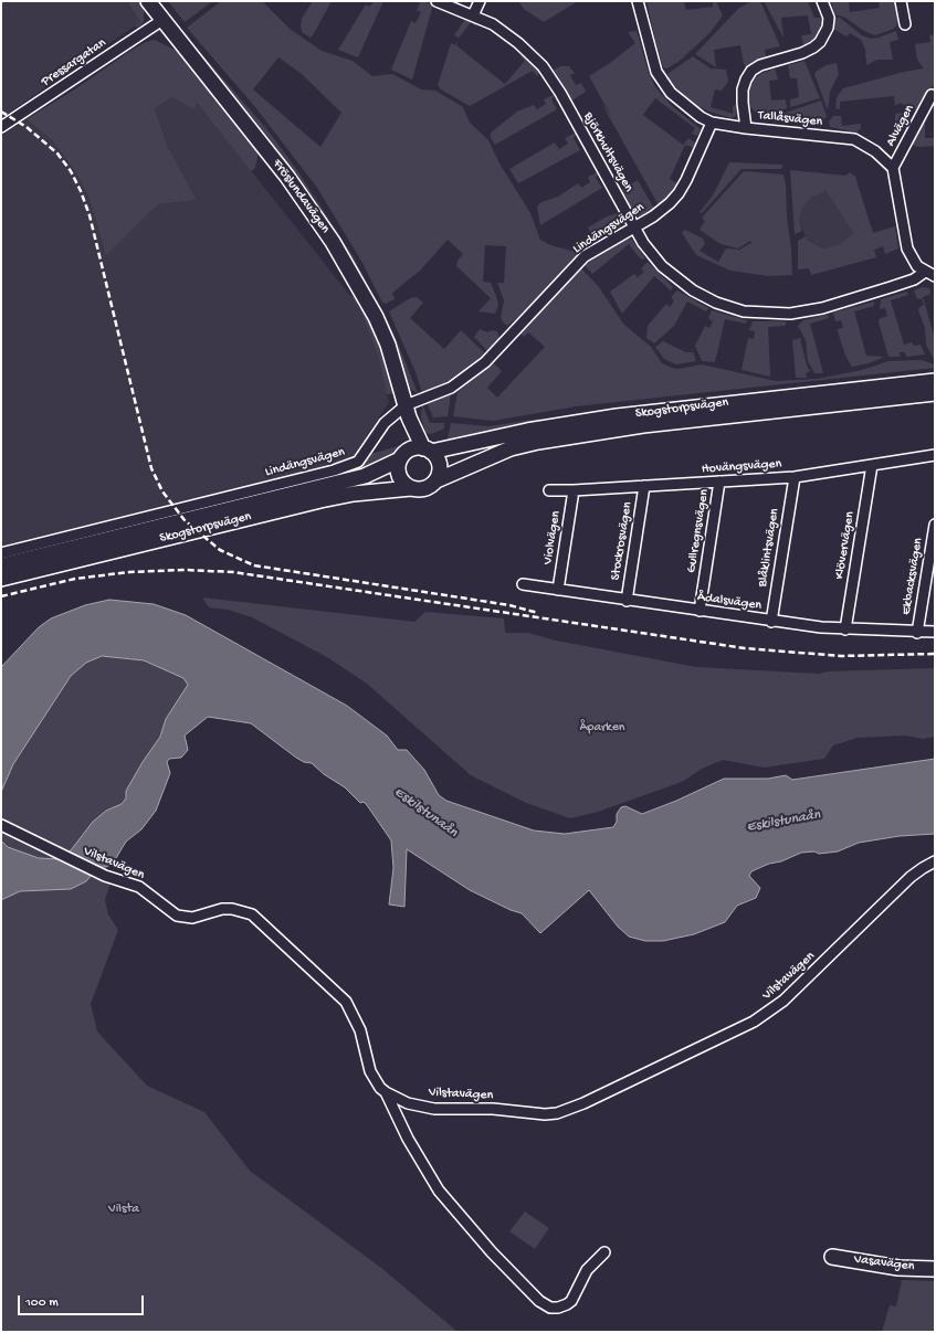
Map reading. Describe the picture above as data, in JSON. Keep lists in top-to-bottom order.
{
  "streets": {
    "main road": ["Fröslundavägen", "Skogstorpsvägen", "Vasavägen"],
    "street": [
      "Pressargatan",
      "Tallåsvägen",
      "Alvägen",
      "Björkhultsvägen",
      "Lindängsvägen",
      "Hovängsvägen",
      "Gullregnsvägen",
      "Violvägen",
      "Stockrosvägen",
      "Klövervägen",
      "Blåklintsvägen",
      "Ekbacksvägen",
      "Ådalsvägen",
      "Vilstavägen"
    ]
  },
  "crossings": [
    ["Pressargatan", "Fröslundavägen"],
    ["Tallåsvägen", "Alvägen"],
    ["Tallåsvägen", "Lindängsvägen"],
    ["Björkhultsvägen", "Lindängsvägen"],
    ["Fröslundavägen", "Lindängsvägen"],
    ["Fröslundavägen", "Skogstorpsvägen"],
    ["Hovängsvägen", "Gullregnsvägen"],
    ["Hovängsvägen", "Violvägen"],
    ["Hovängsvägen", "Stockrosvägen"],
    ["Hovängsvägen", "Klövervägen"],
    ["Hovängsvägen", "Blåklintsvägen"],
    ["Gullregnsvägen", "Ådalsvägen"],
    ["Violvägen", "Ådalsvägen"],
    ["Stockrosvägen", "Ådalsvägen"],
    ["Klövervägen", "Ådalsvägen"],
    ["Blåklintsvägen", "Ådalsvägen"],
    ["Ekbacksvägen", "Ådalsvägen"]
  ],
  "water": ["Eskilstunaån"],
  "parks": ["Åparken", "Vilsta"],
  "scale_bar": "100 m"
}
